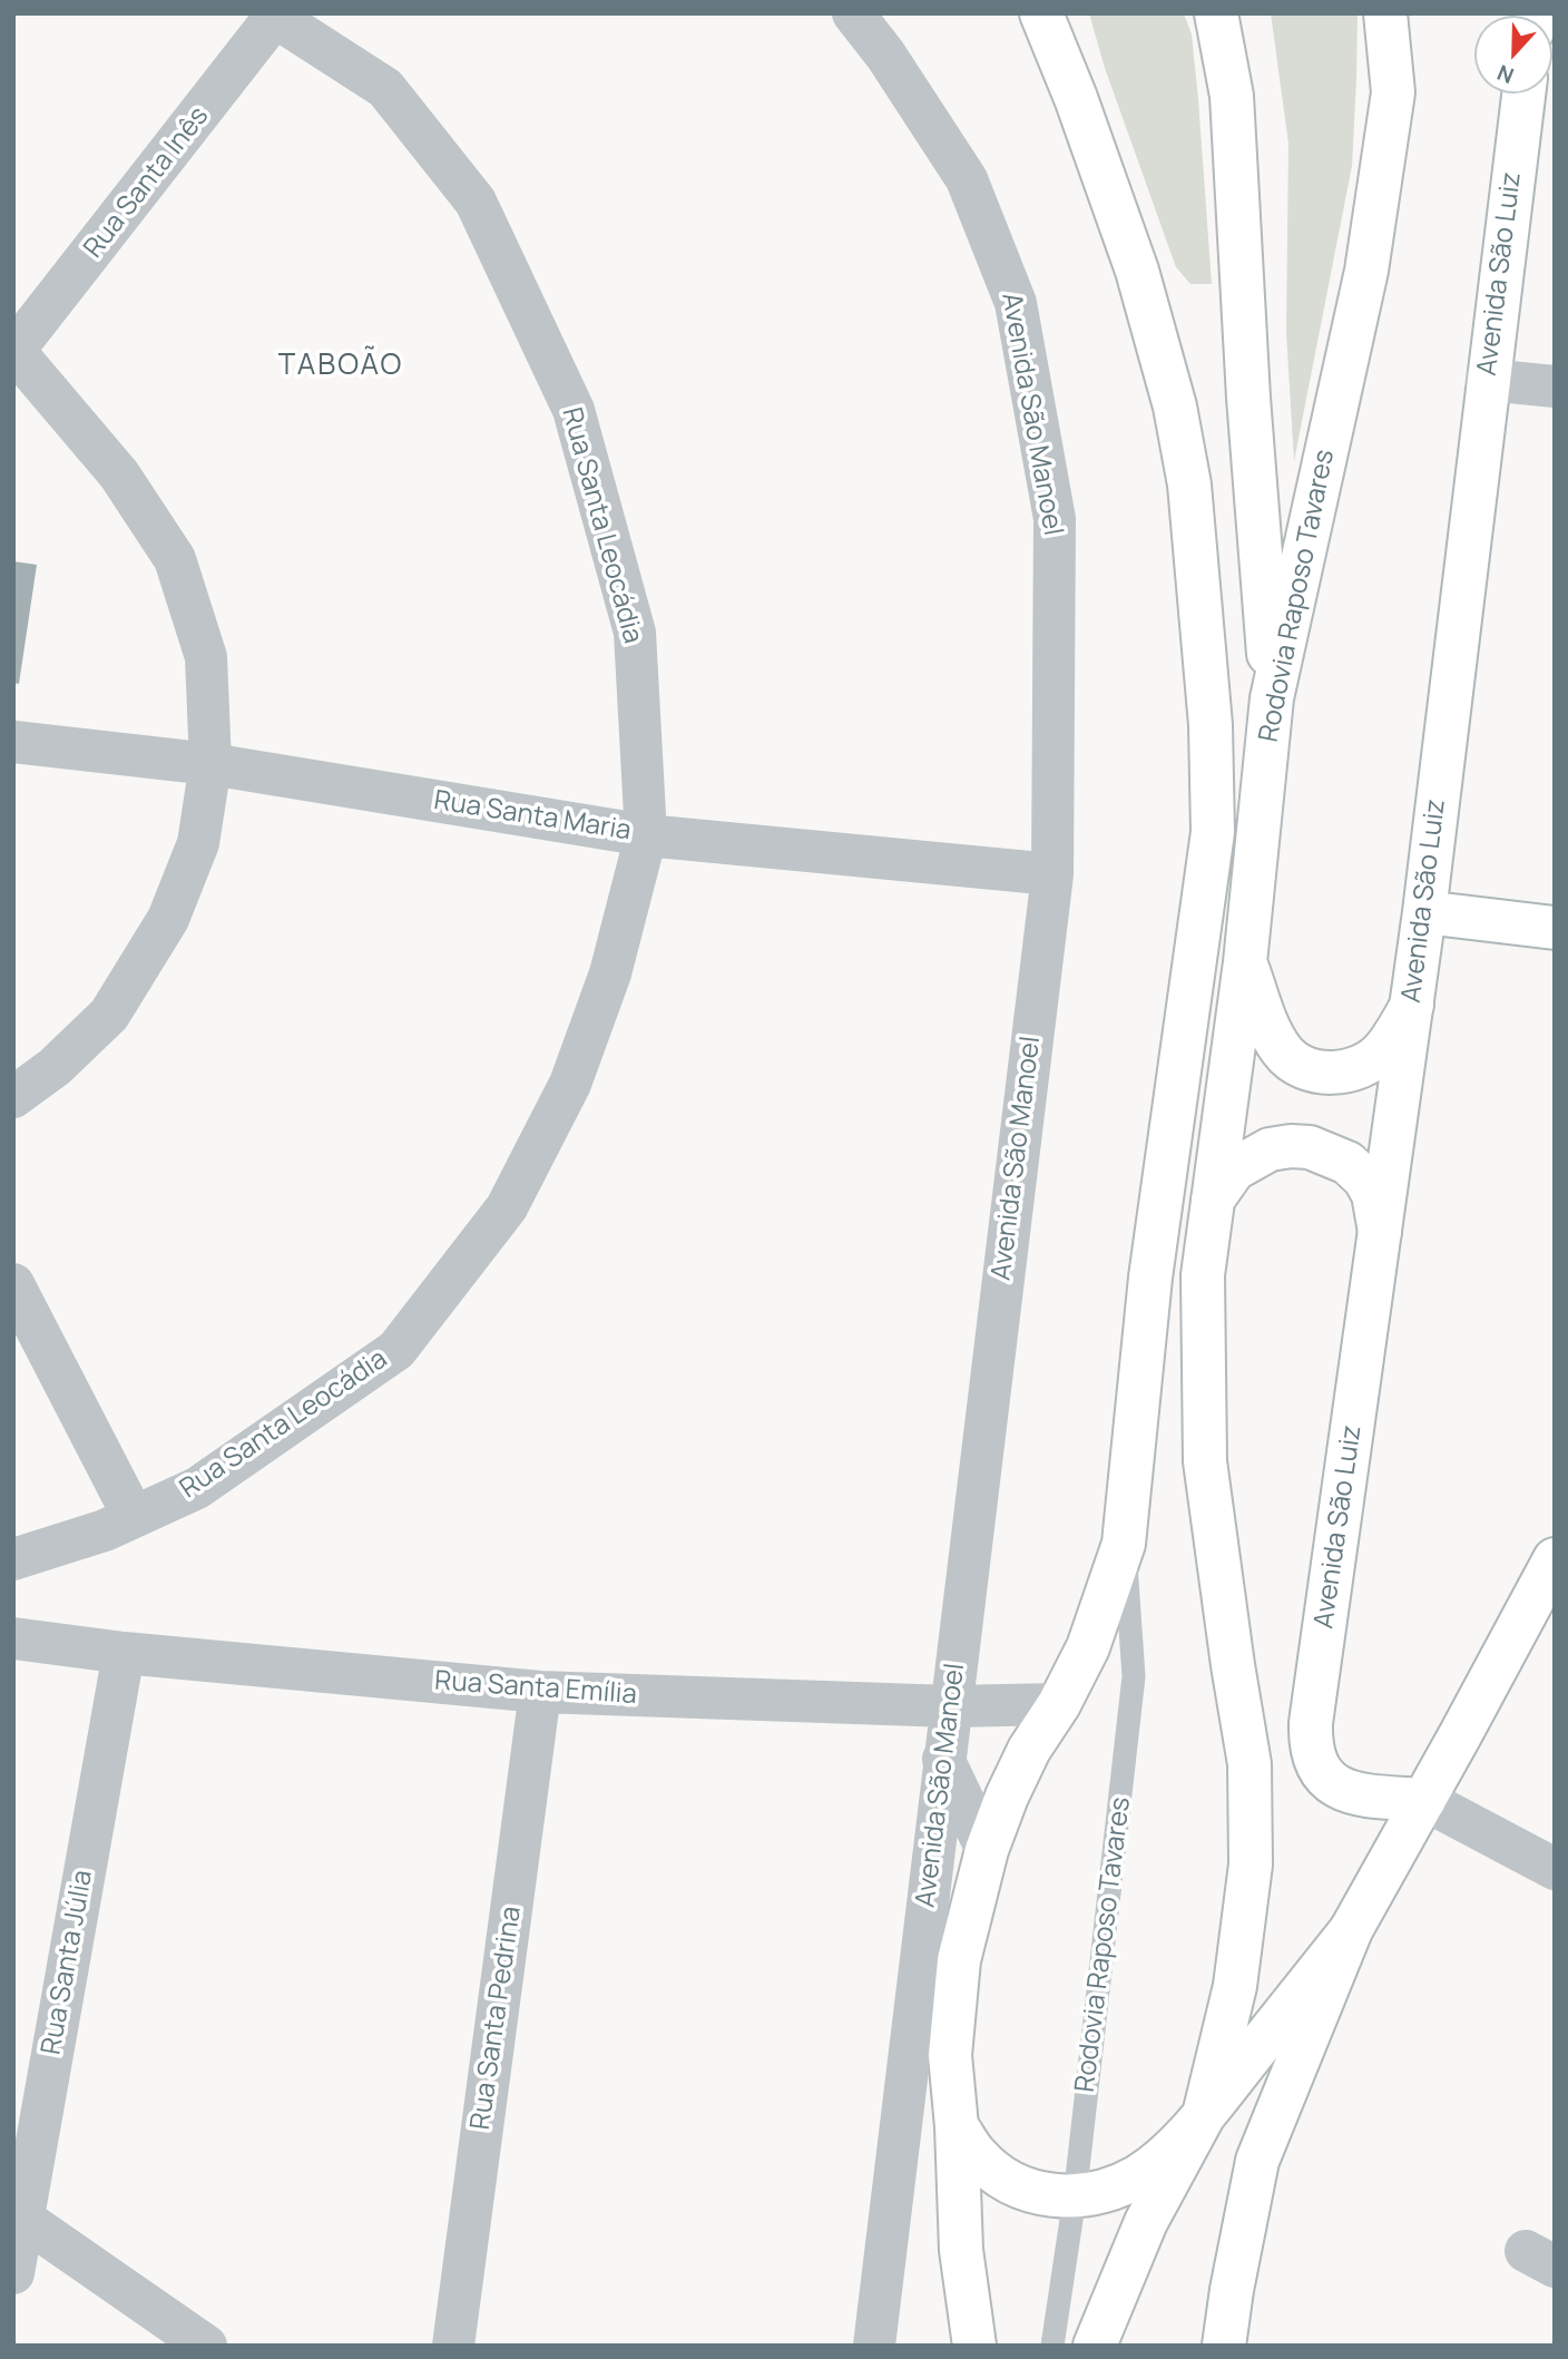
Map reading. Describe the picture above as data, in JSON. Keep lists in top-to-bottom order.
{
  "streets": {
    "main road": ["Avenida São Luiz", "Rodovia Raposo Tavares"],
    "street": [
      "Rua Santa Inês",
      "Avenida São Manoel",
      "Rua Santa Leocádia",
      "Rua Santa Maria",
      "Rua Santa Emília",
      "Rua Santa Júlia",
      "Rua Santa Pedrina"
    ]
  },
  "crossings": [
    ["Rua Santa Inês", "Rua Santa Leocádia"],
    ["Avenida São Manoel", "Rua Santa Maria"],
    ["Avenida São Manoel", "Rua Santa Emília"],
    ["Rua Santa Leocádia", "Rua Santa Maria"],
    ["Rua Santa Emília", "Rua Santa Júlia"],
    ["Rua Santa Emília", "Rua Santa Pedrina"]
  ],
  "districts": ["TABOÃO"],
  "north": "bottom"
}
